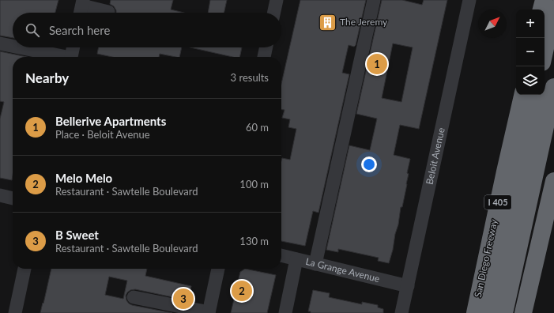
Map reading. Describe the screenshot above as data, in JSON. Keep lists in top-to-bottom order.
{
  "streets": {
    "highway": ["I 405", "San Diego Freeway"],
    "street": ["Beloit Avenue", "La Grange Avenue"]
  },
  "crossings": [
    ["Beloit Avenue", "La Grange Avenue"]
  ],
  "places": {
    "building": ["The Jeremy"]
  },
  "north": "top right",
  "page": {
    "map_buttons": ["+", "−"],
    "search": "Search here",
    "pins": ["1", "2", "3"],
    "heading": ["Nearby", "3 results"],
    "list": [
      {
        "mark": "1",
        "name": "Bellerive Apartments",
        "note": "Place · Beloit Avenue",
        "value": "60 m"
      },
      {
        "mark": "2",
        "name": "Melo Melo",
        "note": "Restaurant · Sawtelle Boulevard",
        "value": "100 m"
      },
      {
        "mark": "3",
        "name": "B Sweet",
        "note": "Restaurant · Sawtelle Boulevard",
        "value": "130 m"
      }
    ]
  }
}
